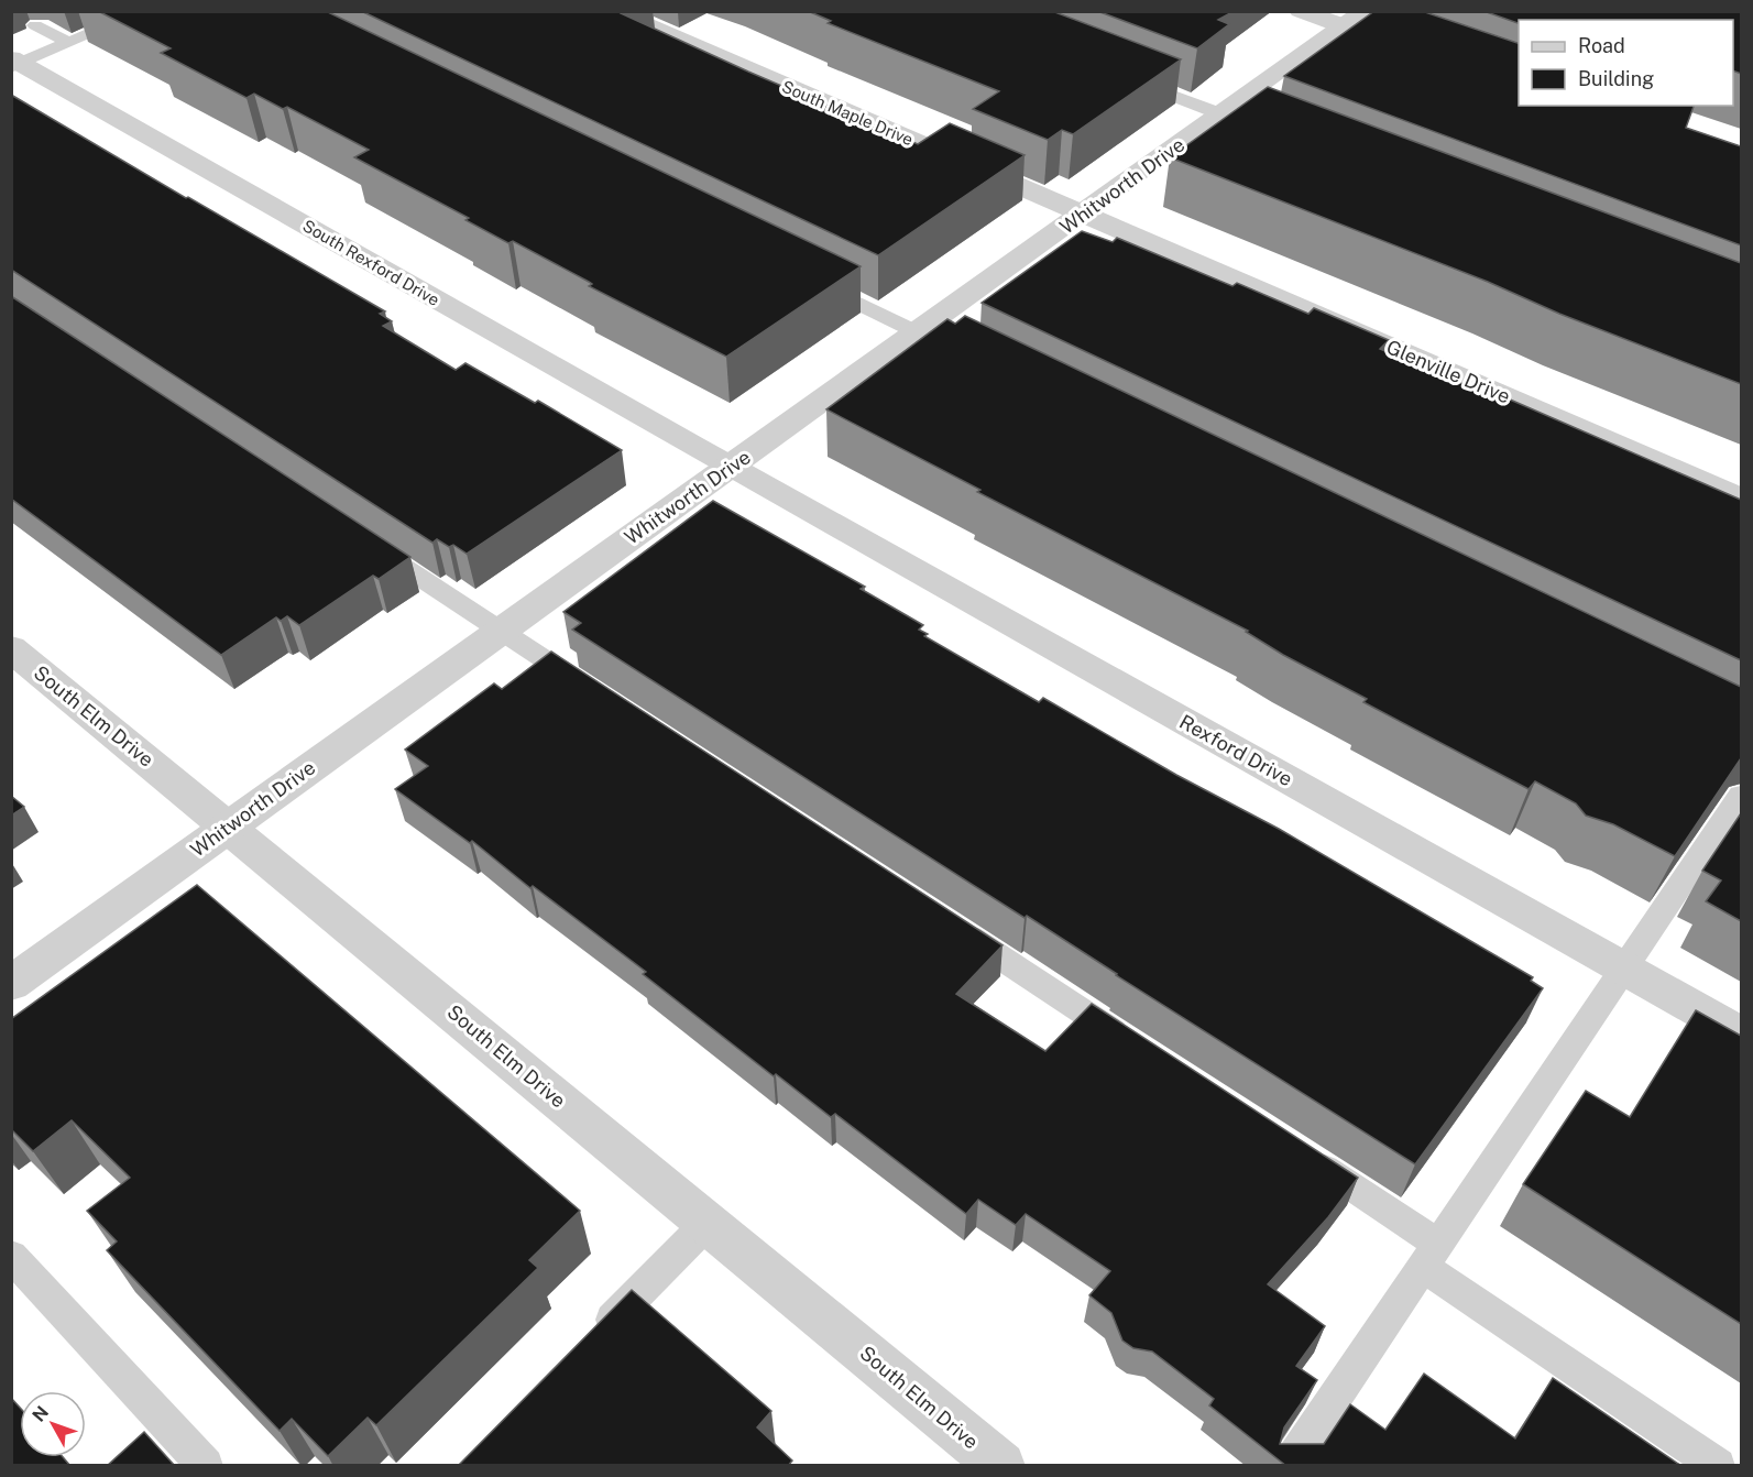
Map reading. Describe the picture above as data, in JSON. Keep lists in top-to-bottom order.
{
  "streets": {
    "street": [
      "South Maple Drive",
      "Whitworth Drive",
      "South Rexford Drive",
      "Glenville Drive",
      "South Elm Drive",
      "Rexford Drive"
    ]
  },
  "crossings": [
    ["South Maple Drive", "Whitworth Drive"],
    ["South Maple Drive", "Glenville Drive"],
    ["Whitworth Drive", "South Rexford Drive"],
    ["Whitworth Drive", "Glenville Drive"],
    ["Whitworth Drive", "South Elm Drive"],
    ["Whitworth Drive", "Rexford Drive"],
    ["South Rexford Drive", "Rexford Drive"]
  ],
  "legend": ["Road", "Building"],
  "north": "top left"
}
